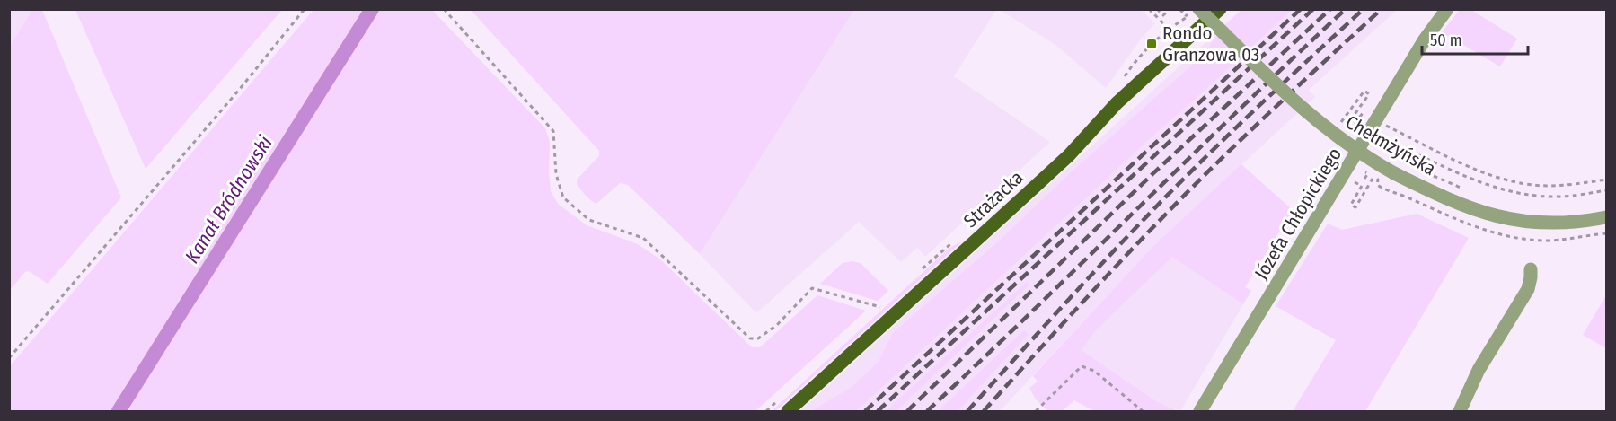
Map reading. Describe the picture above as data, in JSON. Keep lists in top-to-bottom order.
{
  "streets": {
    "main road": ["Strażacka"],
    "street": ["Chełmżyńska", "Józefa Chłopickiego"]
  },
  "water": ["Kanał Bródnowski"],
  "places": {
    "transit": ["Rondo Granzowa 03"]
  },
  "scale_bar": "50 m"
}
